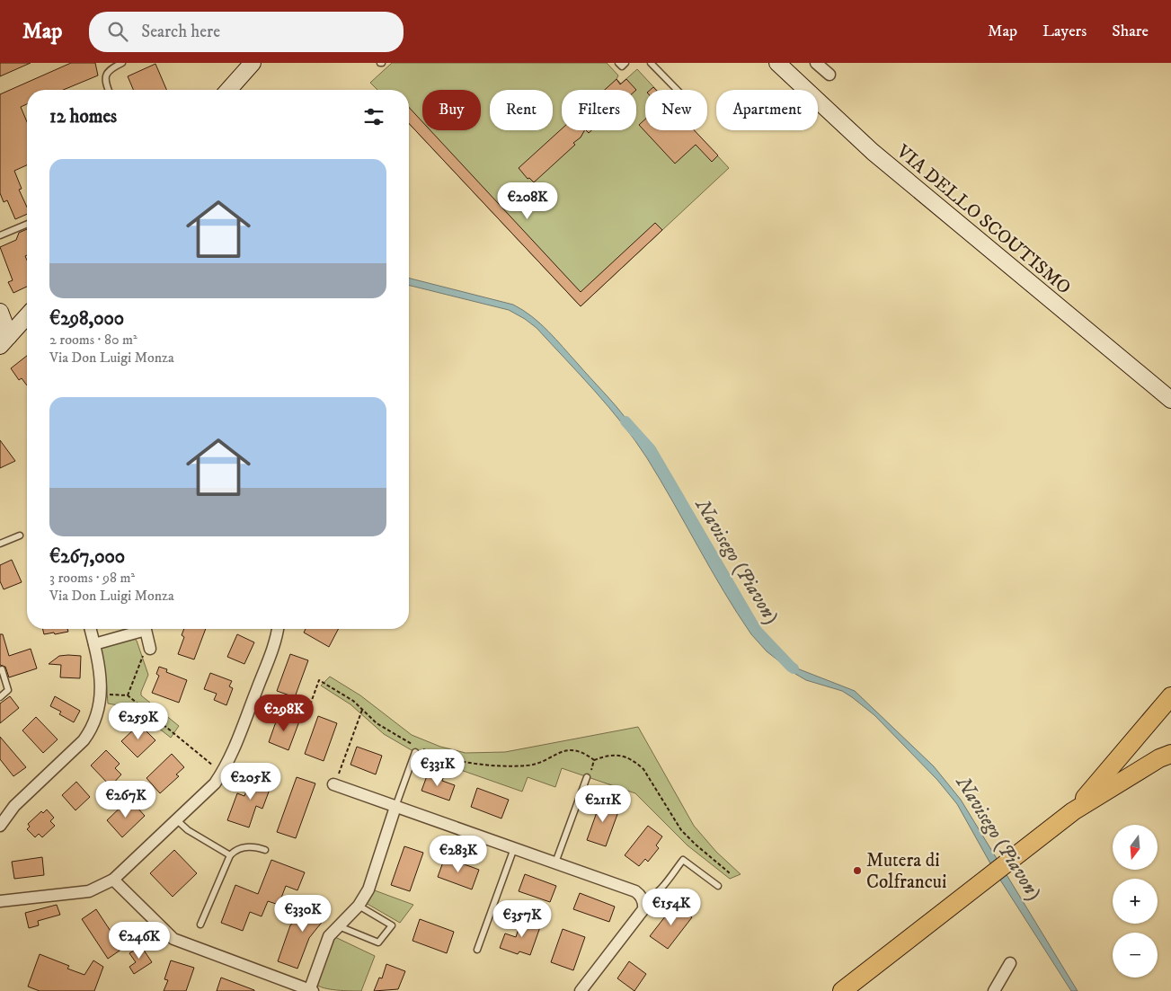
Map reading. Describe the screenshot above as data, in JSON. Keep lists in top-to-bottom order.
{
  "streets": {
    "street": ["VIA DELLO SCOUTISMO"]
  },
  "water": ["Navisego (Piavon)"],
  "places": ["Mutera di Colfrancui"],
  "north": "bottom",
  "page": {
    "header": "Map",
    "search": "Search here",
    "nav": ["Map", "Layers", "Share"],
    "chip": [
      "Buy",
      "Rent",
      "Filters",
      "New",
      "Apartment"
    ],
    "heading": "12 homes",
    "list": [
      {
        "name": "€298,000",
        "note": "2 rooms · 80 m² · Via Don Luigi Monza"
      },
      {
        "name": "€267,000",
        "note": "3 rooms · 98 m² · Via Don Luigi Monza"
      }
    ],
    "price": [
      "€208K",
      "€298K",
      "€259K",
      "€331K",
      "€205K",
      "€267K",
      "€211K",
      "€283K",
      "€154K",
      "€330K",
      "€357K",
      "€246K"
    ],
    "map_buttons": ["+", "−"]
  }
}
